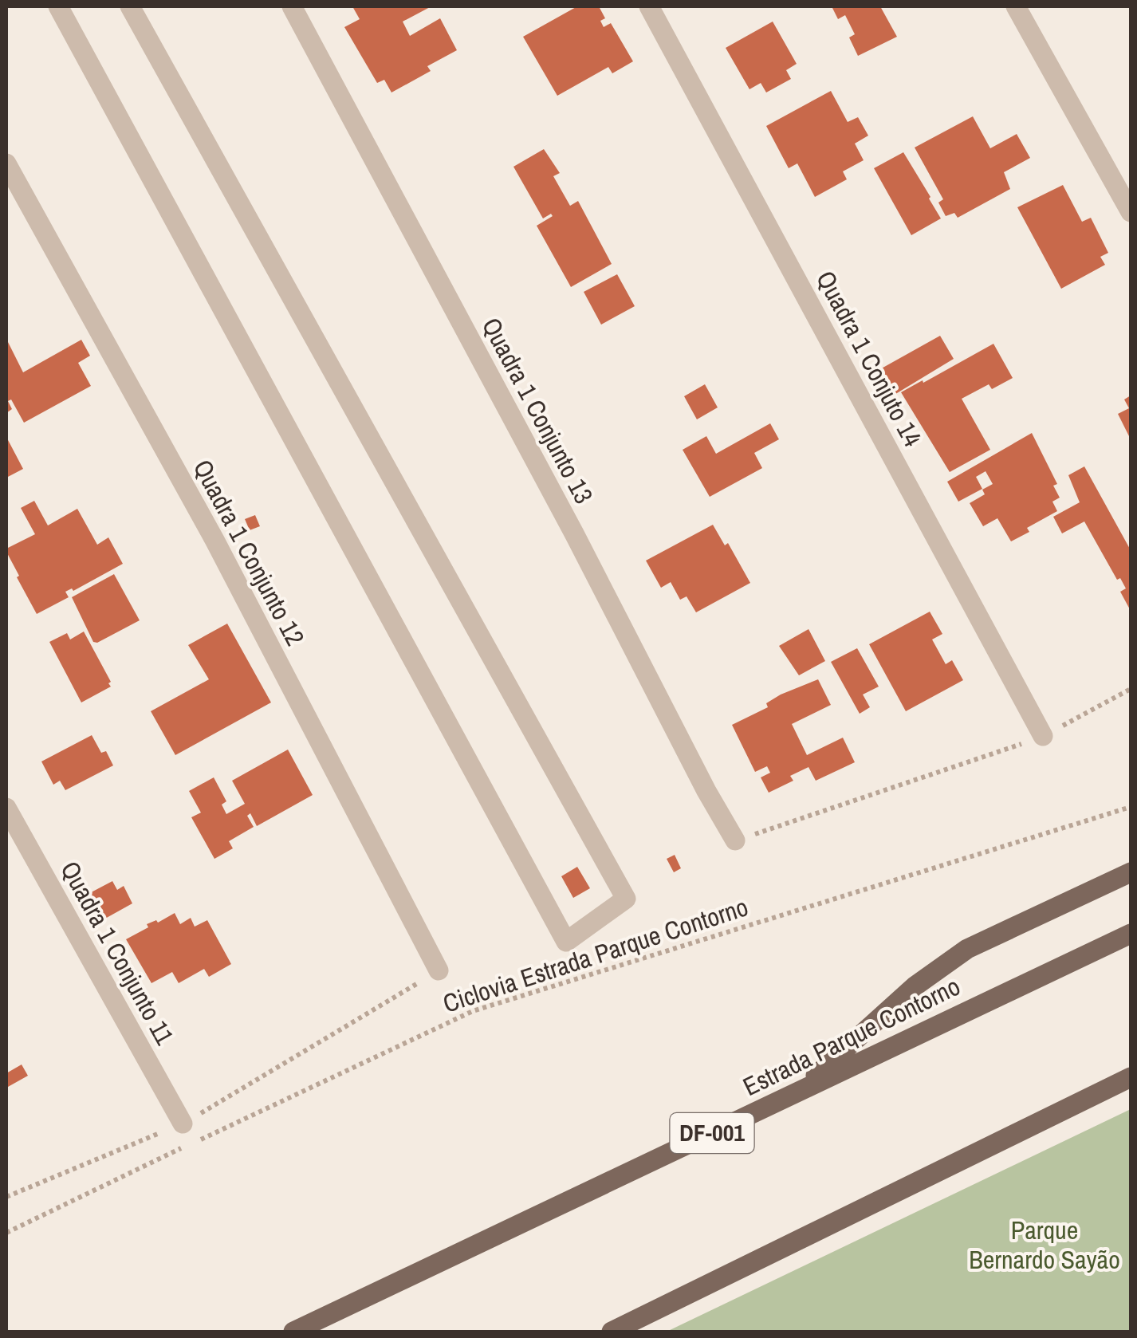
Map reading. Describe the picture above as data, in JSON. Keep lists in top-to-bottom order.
{
  "streets": {
    "main road": ["Estrada Parque Contorno", "DF-001"],
    "street": [
      "Quadra 1 Conjuto 14",
      "Quadra 1 Conjunto 13",
      "Quadra 1 Conjunto 12",
      "Quadra 1 Conjunto 11"
    ],
    "path": ["Ciclovia Estrada Parque Contorno"]
  },
  "parks": ["Parque Bernardo Sayão"]
}
